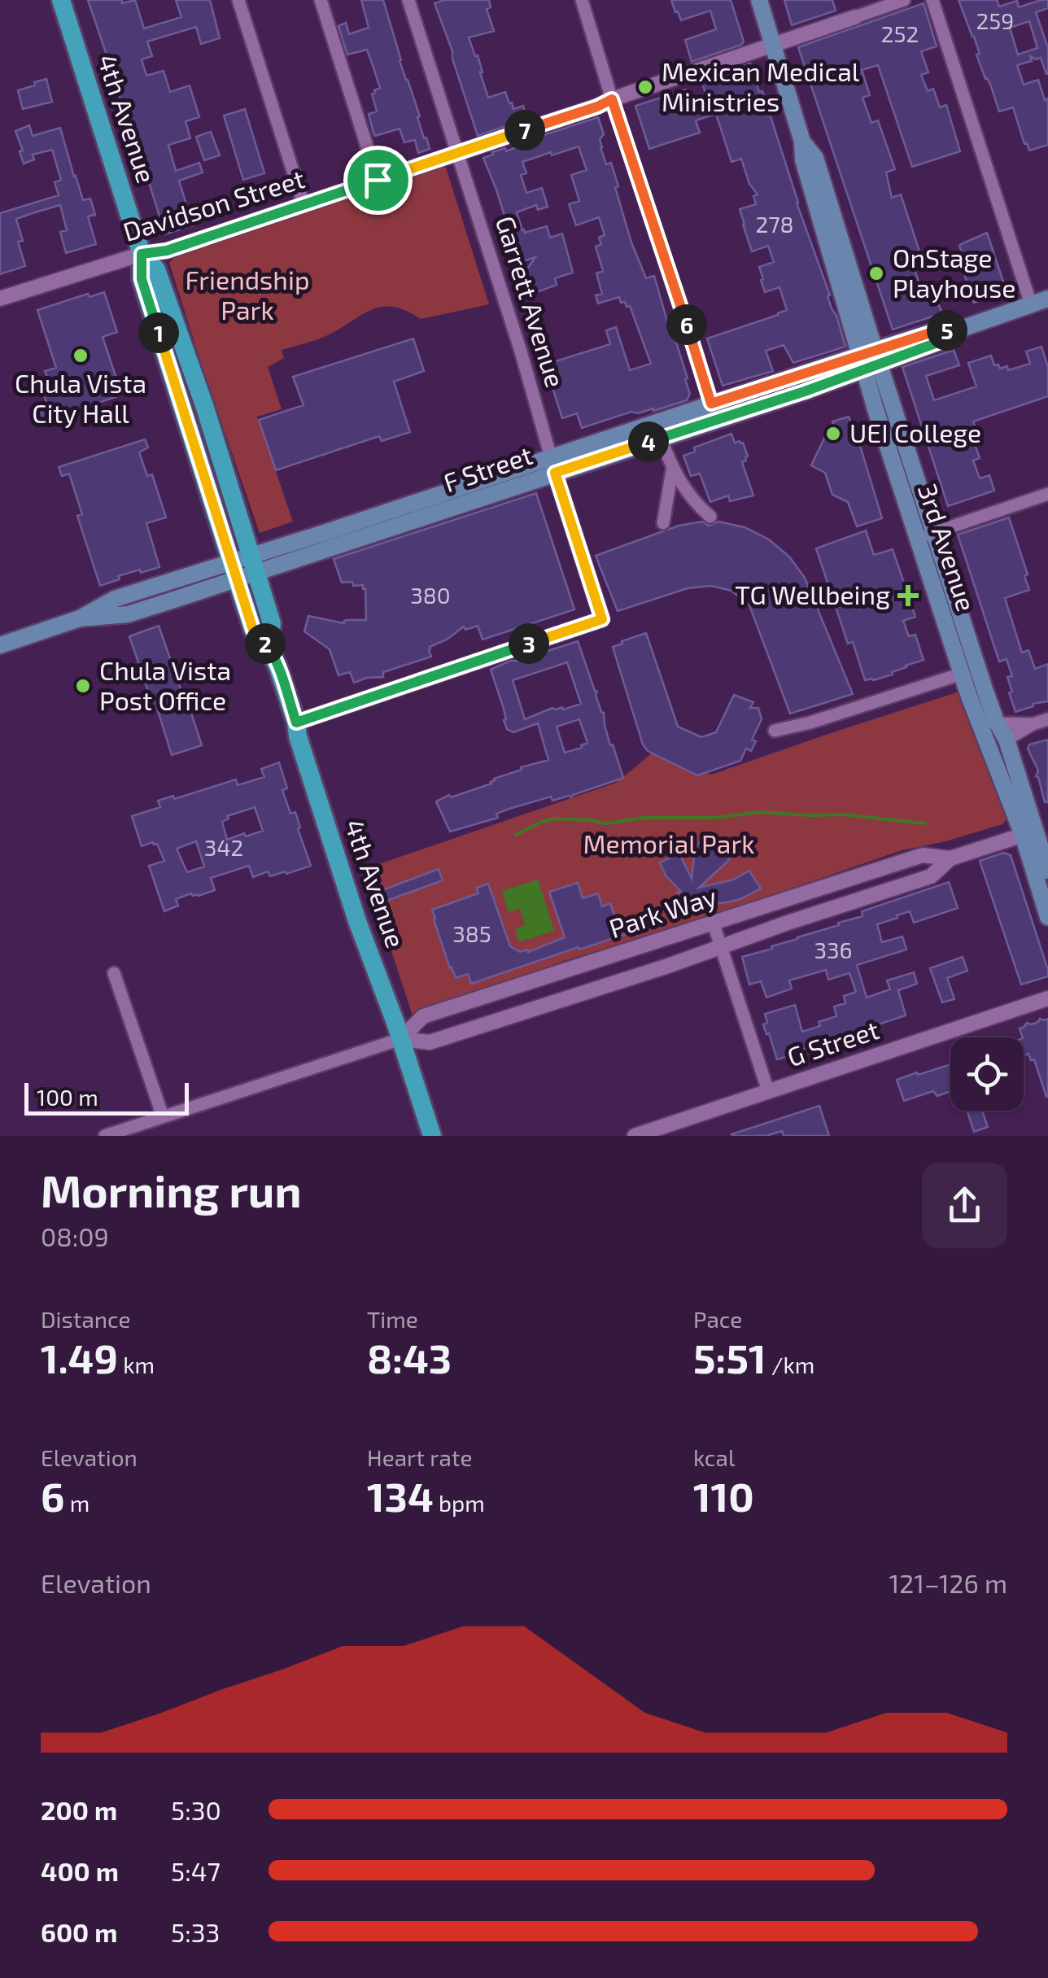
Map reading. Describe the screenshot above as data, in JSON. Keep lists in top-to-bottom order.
{
  "streets": {
    "main road": ["4th Avenue", "F Street", "3rd Avenue"],
    "street": [
      "Davidson Street",
      "Garrett Avenue",
      "Park Way",
      "G Street"
    ]
  },
  "crossings": [
    ["4th Avenue", "Davidson Street"],
    ["4th Avenue", "Garrett Avenue"],
    ["4th Avenue", "F Street"],
    ["4th Avenue", "Park Way"],
    ["Davidson Street", "Garrett Avenue"],
    ["Davidson Street", "3rd Avenue"],
    ["Garrett Avenue", "F Street"],
    ["F Street", "3rd Avenue"],
    ["3rd Avenue", "Park Way"]
  ],
  "parks": ["Friendship Park", "Memorial Park"],
  "places": {
    "other": [
      "Mexican Medical Ministries",
      "OnStage Playhouse",
      "Chula Vista City Hall",
      "UEI College",
      "Chula Vista Post Office"
    ],
    "health": ["TG Wellbeing"]
  },
  "house_numbers": [
    "259",
    "252",
    "278",
    "380",
    "342",
    "385",
    "336"
  ],
  "scale_bar": "100 m",
  "page": {
    "pins": [
      "7",
      "6",
      "5",
      "1",
      "4",
      "2",
      "3"
    ],
    "scale": "100 m",
    "heading": ["Morning run", "08:09"],
    "stats": [
      ["Distance", "1.49 km"],
      ["Time", "8:43"],
      ["Pace", "5:51 /km"],
      ["Elevation", "6 m"],
      ["Heart rate", "134 bpm"],
      ["kcal", "110"]
    ],
    "chart": ["Elevation", "121–126 m"],
    "list": [
      {
        "name": "200 m",
        "note": "5:30"
      },
      {
        "name": "400 m",
        "note": "5:47"
      },
      {
        "name": "600 m",
        "note": "5:33"
      }
    ]
  }
}
